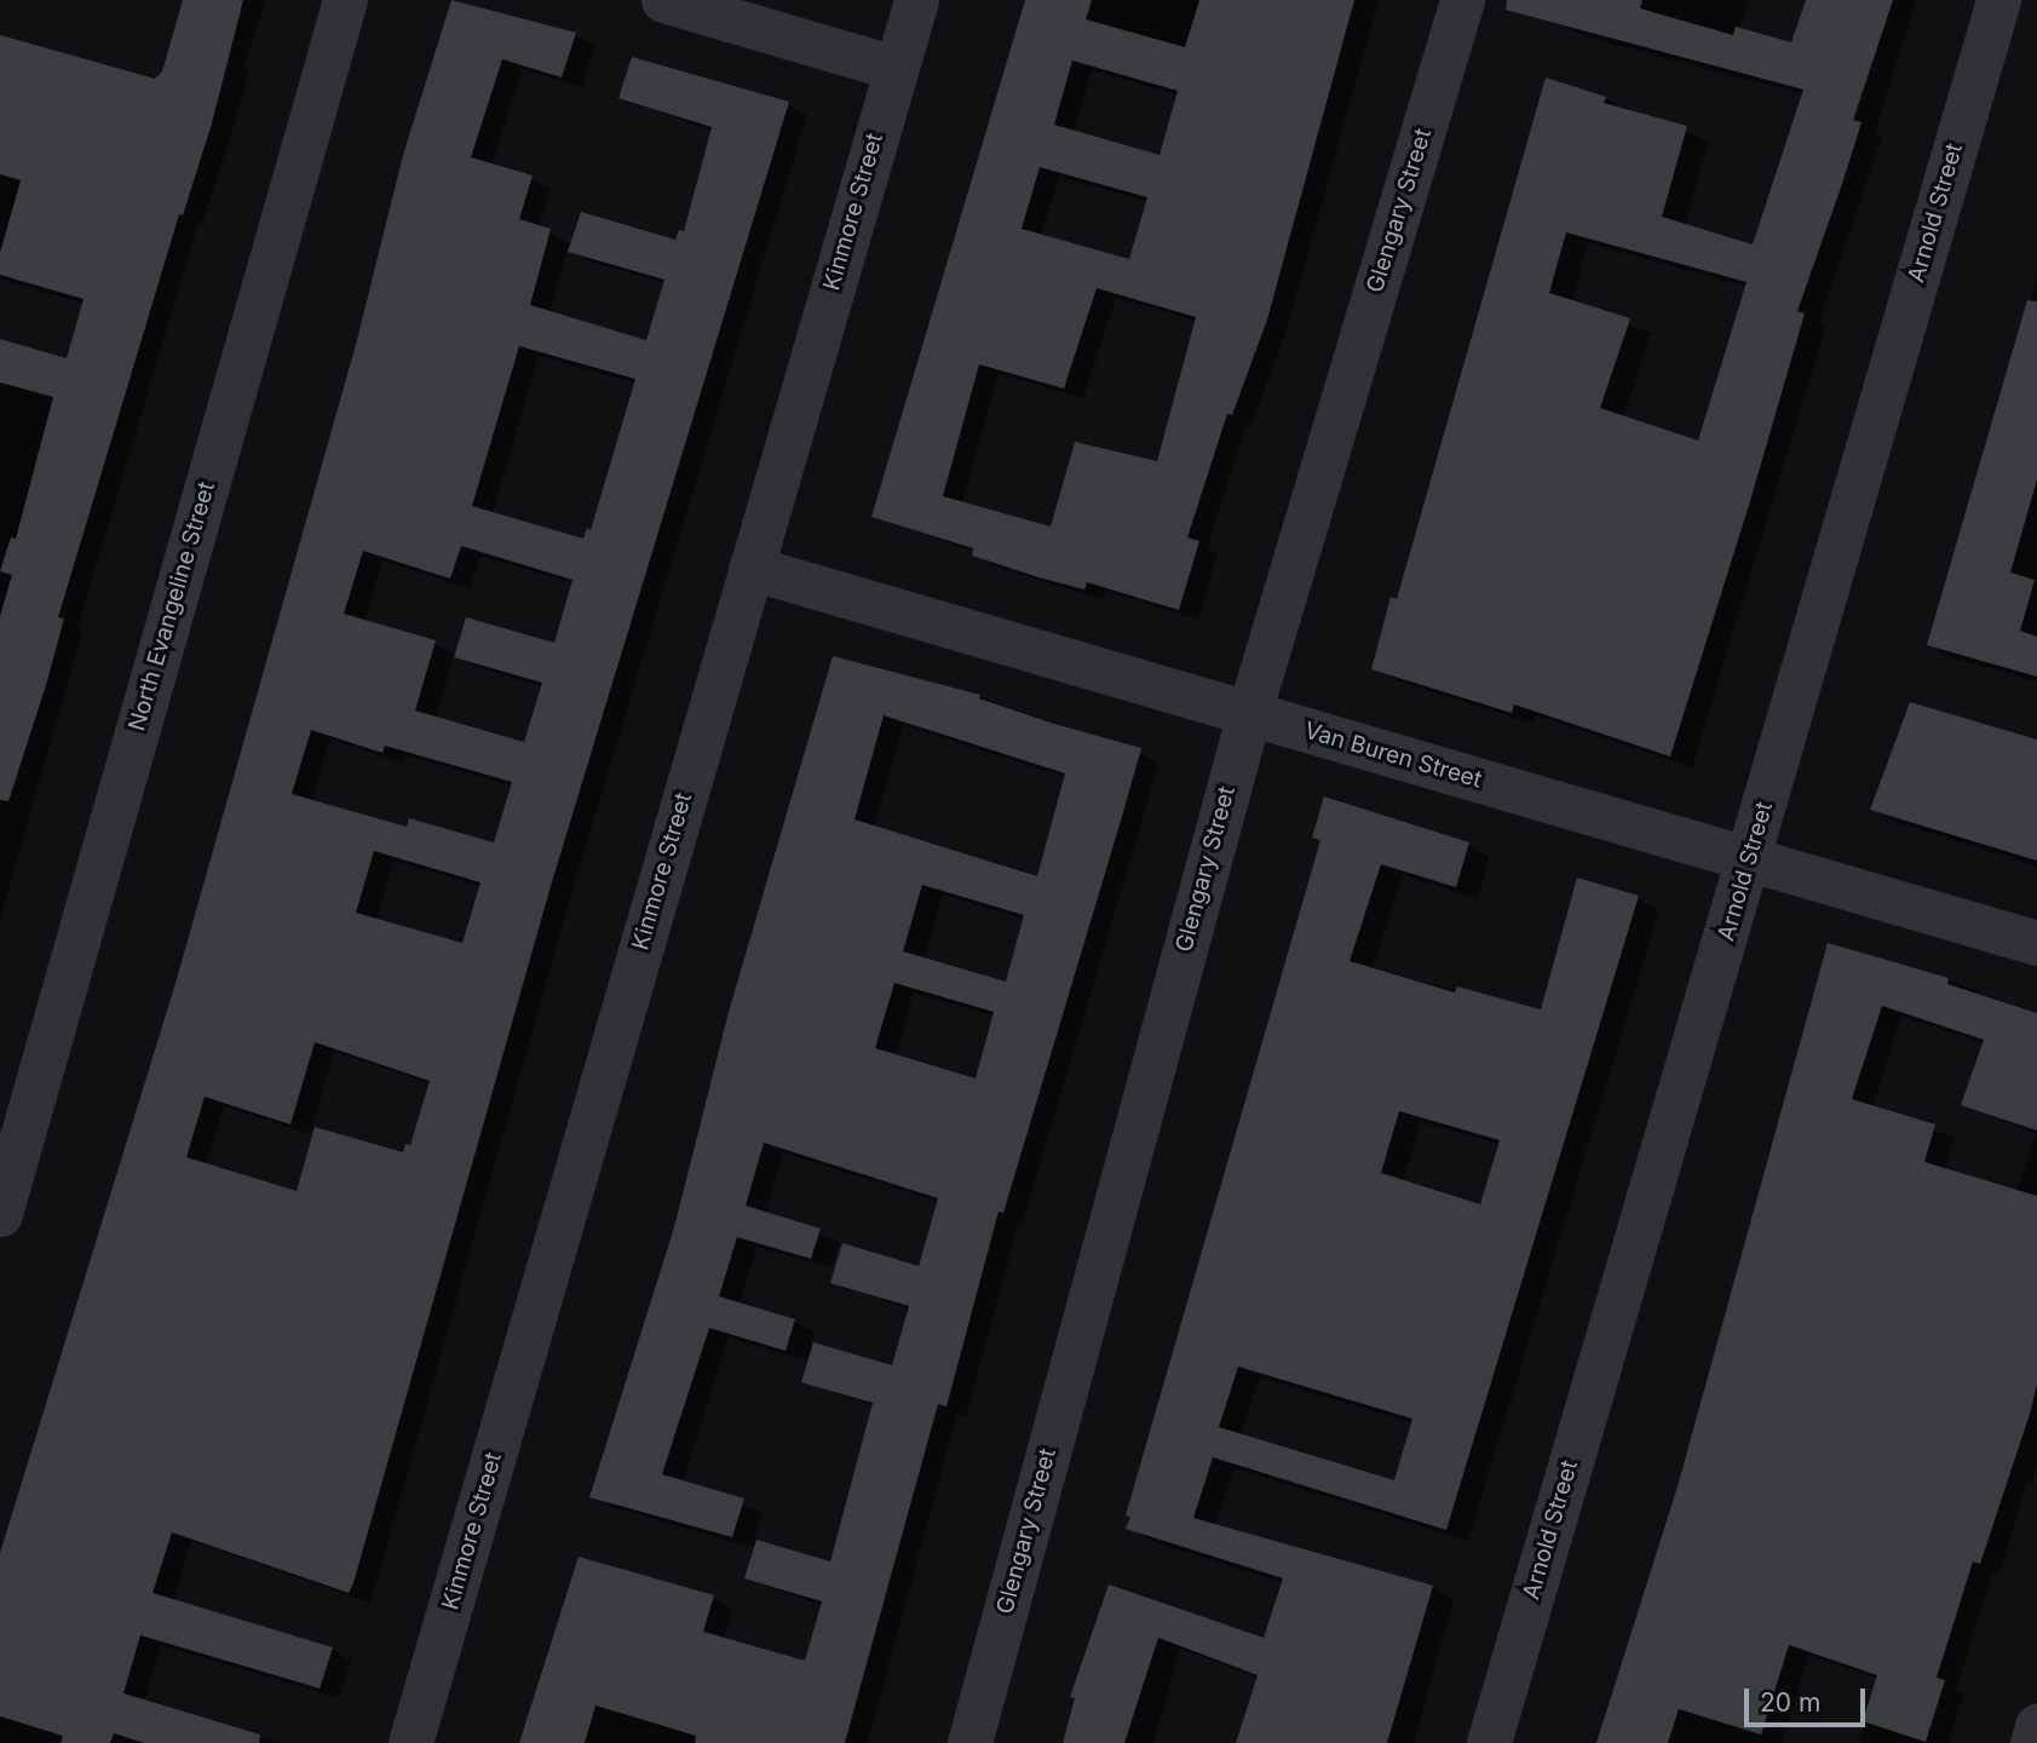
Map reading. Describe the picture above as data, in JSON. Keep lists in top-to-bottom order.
{
  "streets": {
    "street": [
      "Glengary Street",
      "Kinmore Street",
      "Arnold Street",
      "North Evangeline Street",
      "Van Buren Street"
    ]
  },
  "crossings": [
    ["Glengary Street", "Van Buren Street"],
    ["Kinmore Street", "Van Buren Street"],
    ["Arnold Street", "Van Buren Street"]
  ],
  "scale_bar": "20 m"
}
